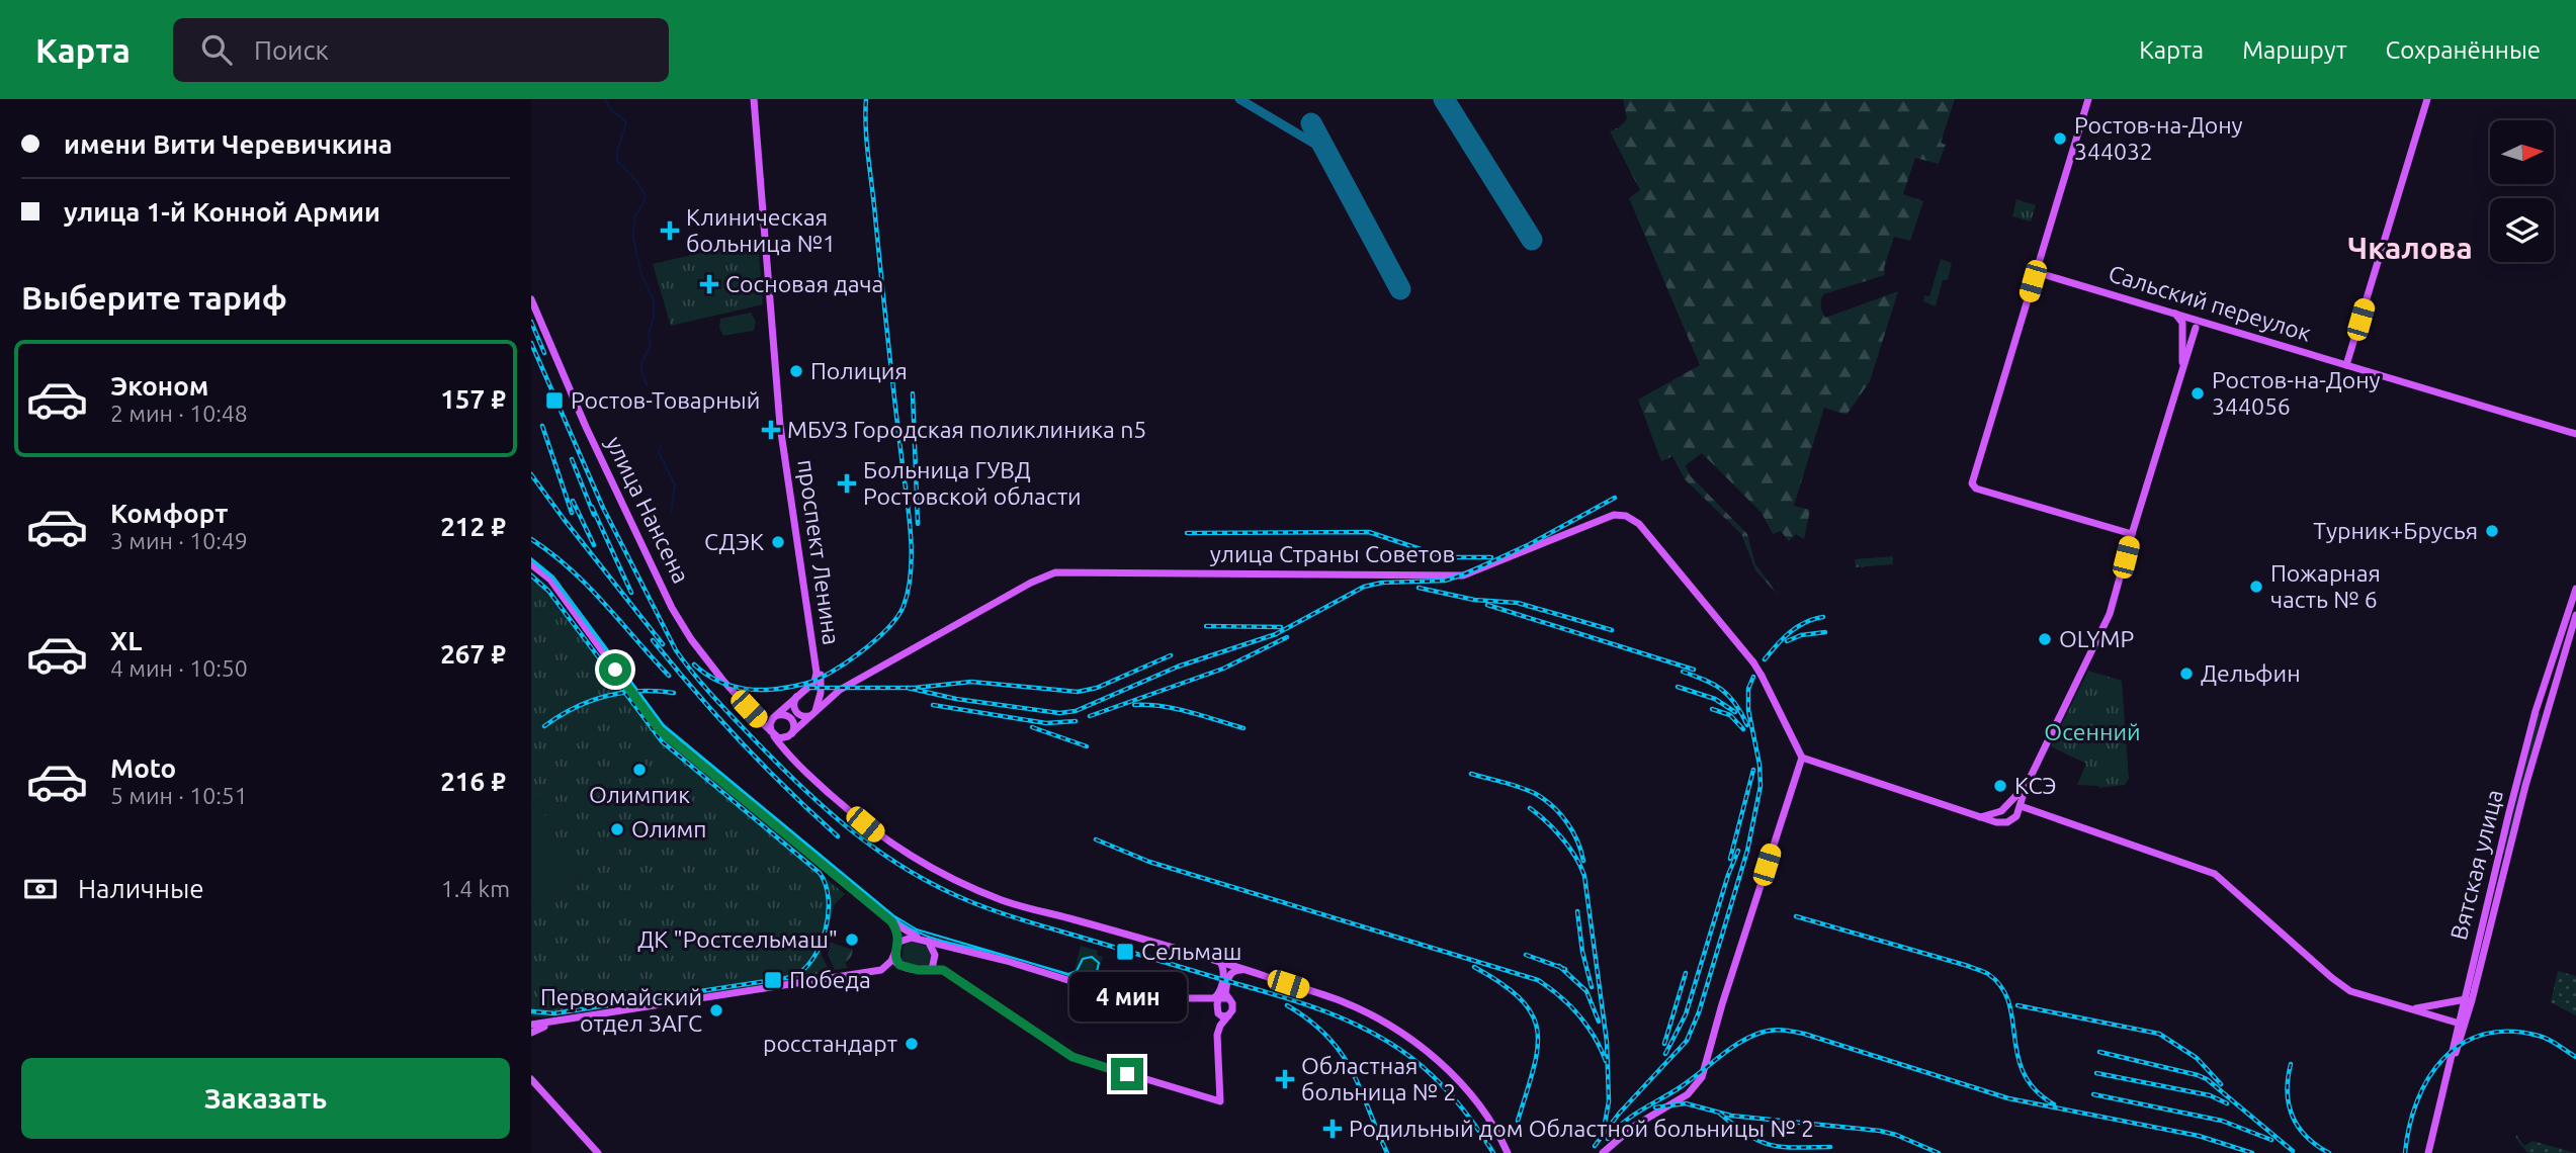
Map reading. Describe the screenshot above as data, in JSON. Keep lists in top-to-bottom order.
{
  "streets": {
    "main road": [
      "Сальский переулок",
      "улица Нансена",
      "проспект Ленина",
      "улица Страны Советов",
      "Вятская улица"
    ]
  },
  "districts": ["Чкалова"],
  "parks": ["Осенний"],
  "places": {
    "other": [
      "Ростов-на-Дону 344032",
      "Полиция",
      "Ростов-на-Дону 344056",
      "Турник+Брусья",
      "СДЭК",
      "Пожарная часть № 6",
      "OLYMP",
      "Дельфин",
      "Олимпик",
      "КСЭ",
      "Олимп",
      "ДК \"Ростсельмаш\"",
      "Первомайский отдел ЗАГС",
      "росстандарт"
    ],
    "health": [
      "Клиническая больница №1",
      "Сосновая дача",
      "МБУЗ Городская поликлиника n5",
      "Больница ГУВД Ростовской области",
      "Областная больница № 2",
      "Родильный дом Областной больницы № 2"
    ],
    "transit": ["Ростов-Товарный", "Сельмаш", "Победа"]
  },
  "north": "right",
  "page": {
    "header": "Карта",
    "search": "Поиск",
    "nav": ["Карта", "Маршрут", "Сохранённые"],
    "banner": ["имени Вити Черевичкина", "улица 1-й Конной Армии"],
    "heading": "Выберите тариф",
    "list": [
      {
        "name": "Эконом",
        "note": "2 мин · 10:48",
        "value": "157 ₽"
      },
      {
        "name": "Комфорт",
        "note": "3 мин · 10:49",
        "value": "212 ₽"
      },
      {
        "name": "XL",
        "note": "4 мин · 10:50",
        "value": "267 ₽"
      },
      {
        "name": "Moto",
        "note": "5 мин · 10:51",
        "value": "216 ₽"
      }
    ],
    "pay": ["Наличные", "1.4 km"],
    "bubble": "4 мин",
    "buttons": "Заказать"
  }
}
